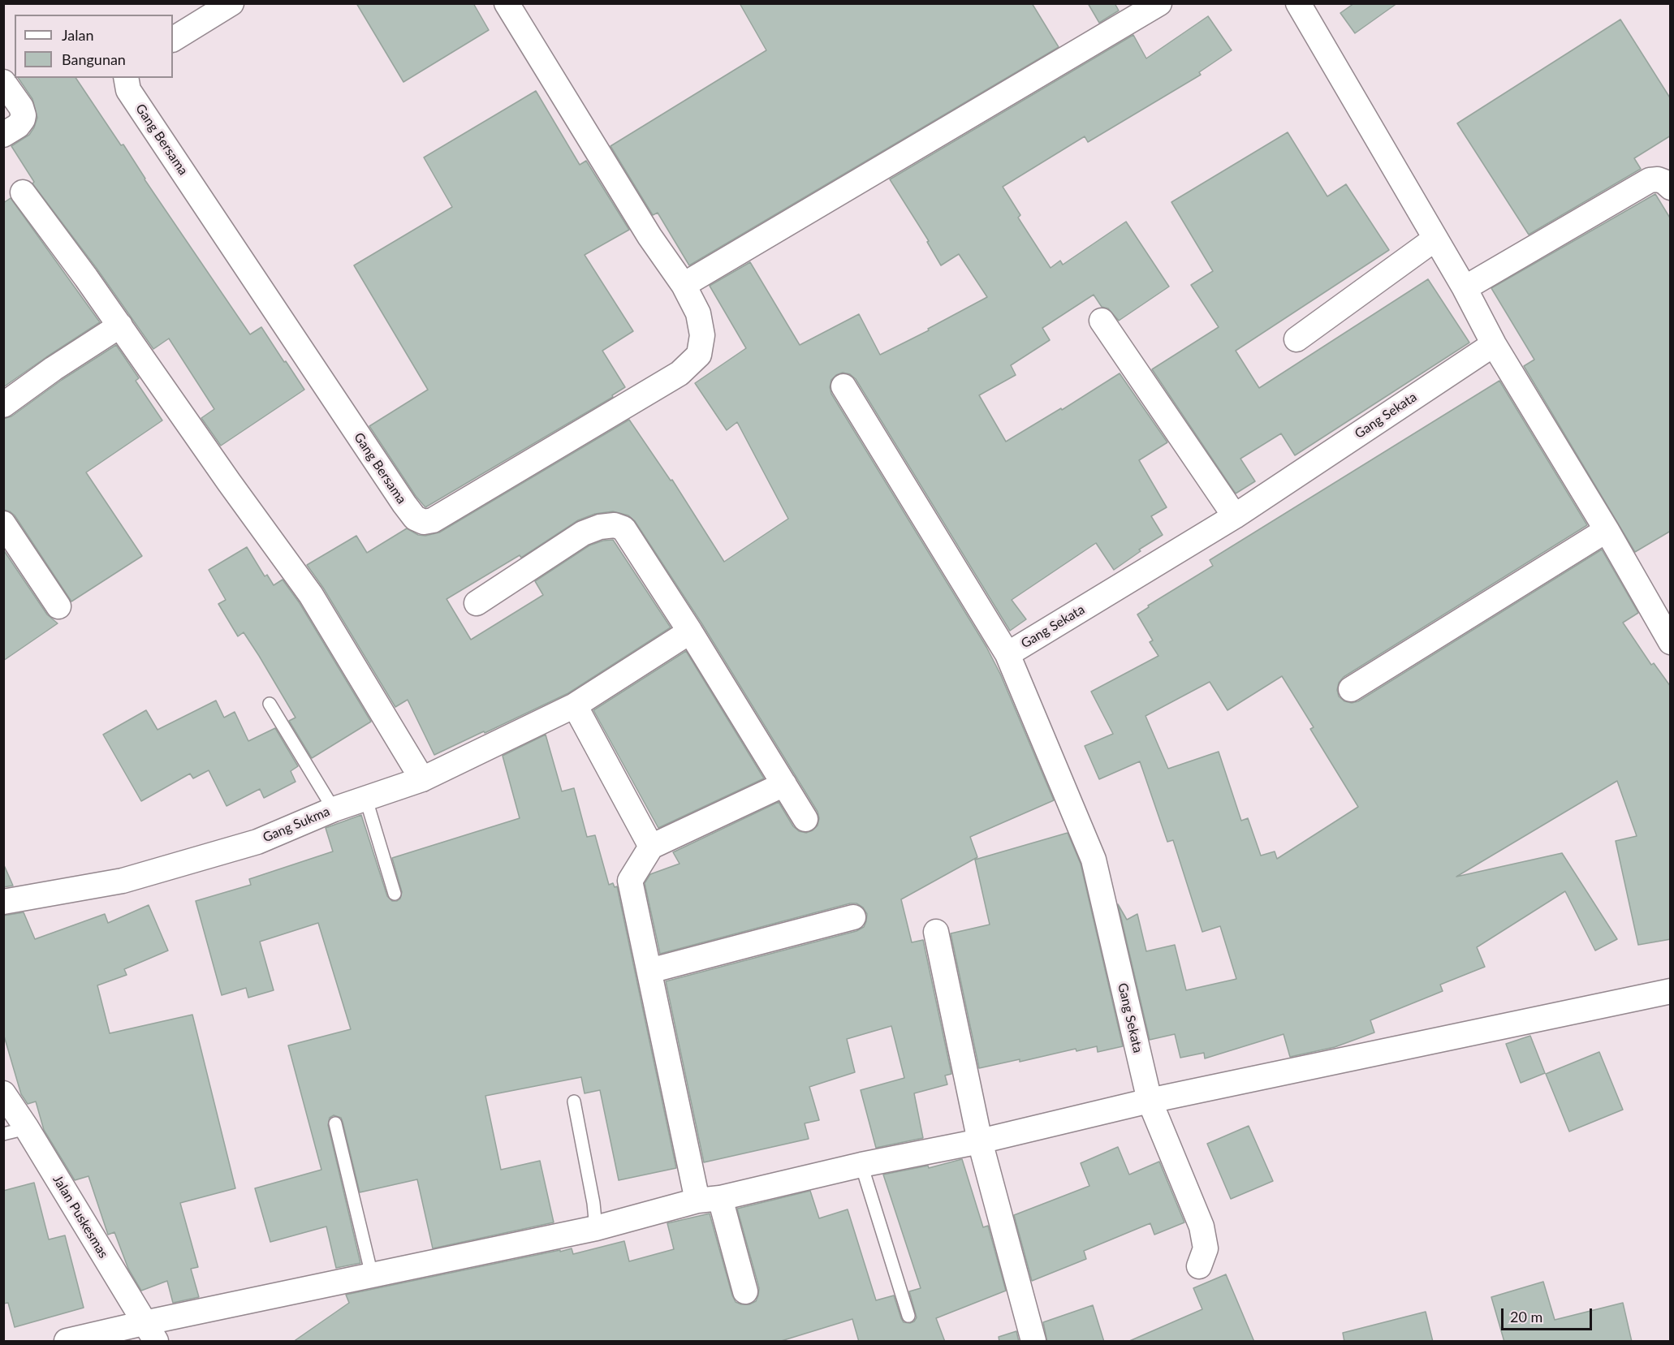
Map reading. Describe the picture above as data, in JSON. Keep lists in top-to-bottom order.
{
  "streets": {
    "street": [
      "Gang Bersama",
      "Gang Sekata",
      "Gang Sukma",
      "Jalan Puskesmas"
    ]
  },
  "legend": ["Jalan", "Bangunan"],
  "scale_bar": "20 m"
}
